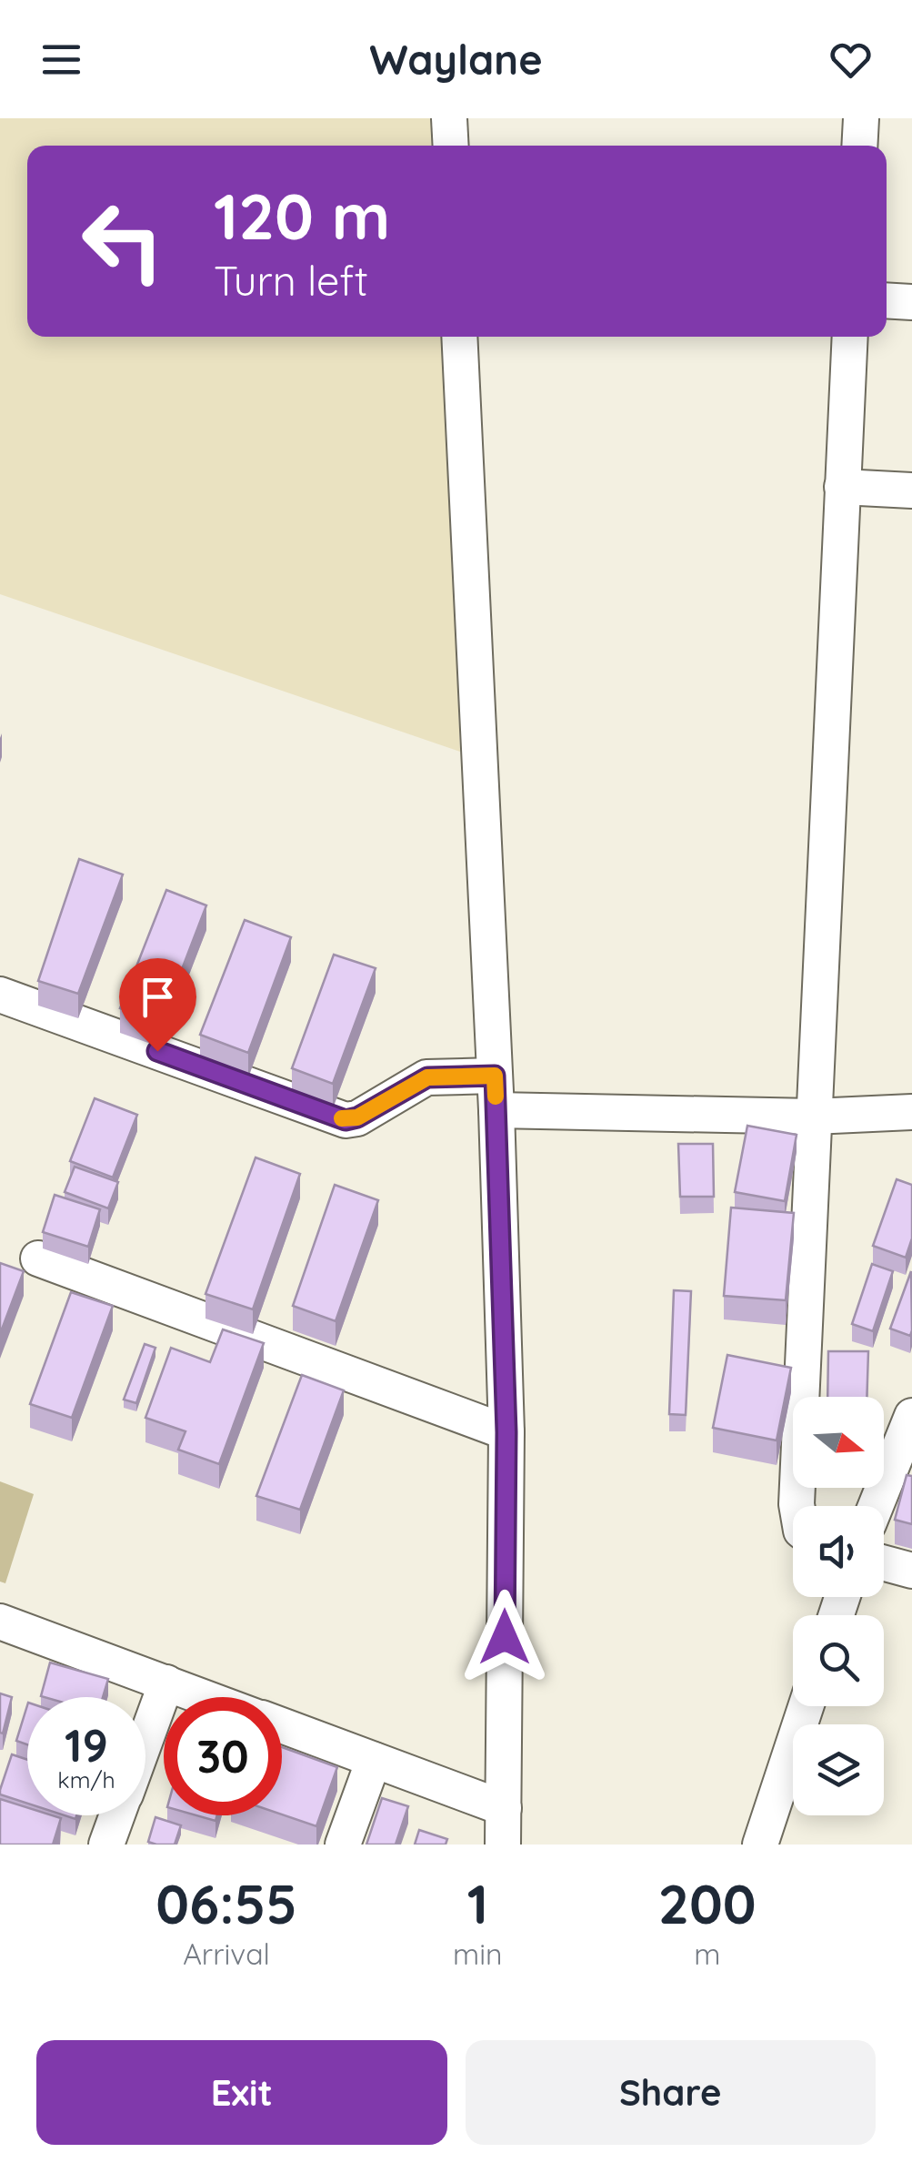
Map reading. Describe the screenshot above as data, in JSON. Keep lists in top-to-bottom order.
{
  "north": "right",
  "page": {
    "header": "Waylane",
    "turn": ["120 m", "Turn left"],
    "speed": "19 km/h",
    "limit": "30",
    "eta": [
      "06:55",
      "Arrival",
      "1",
      "min",
      "200",
      "m"
    ],
    "buttons": ["Exit", "Share"]
  }
}
